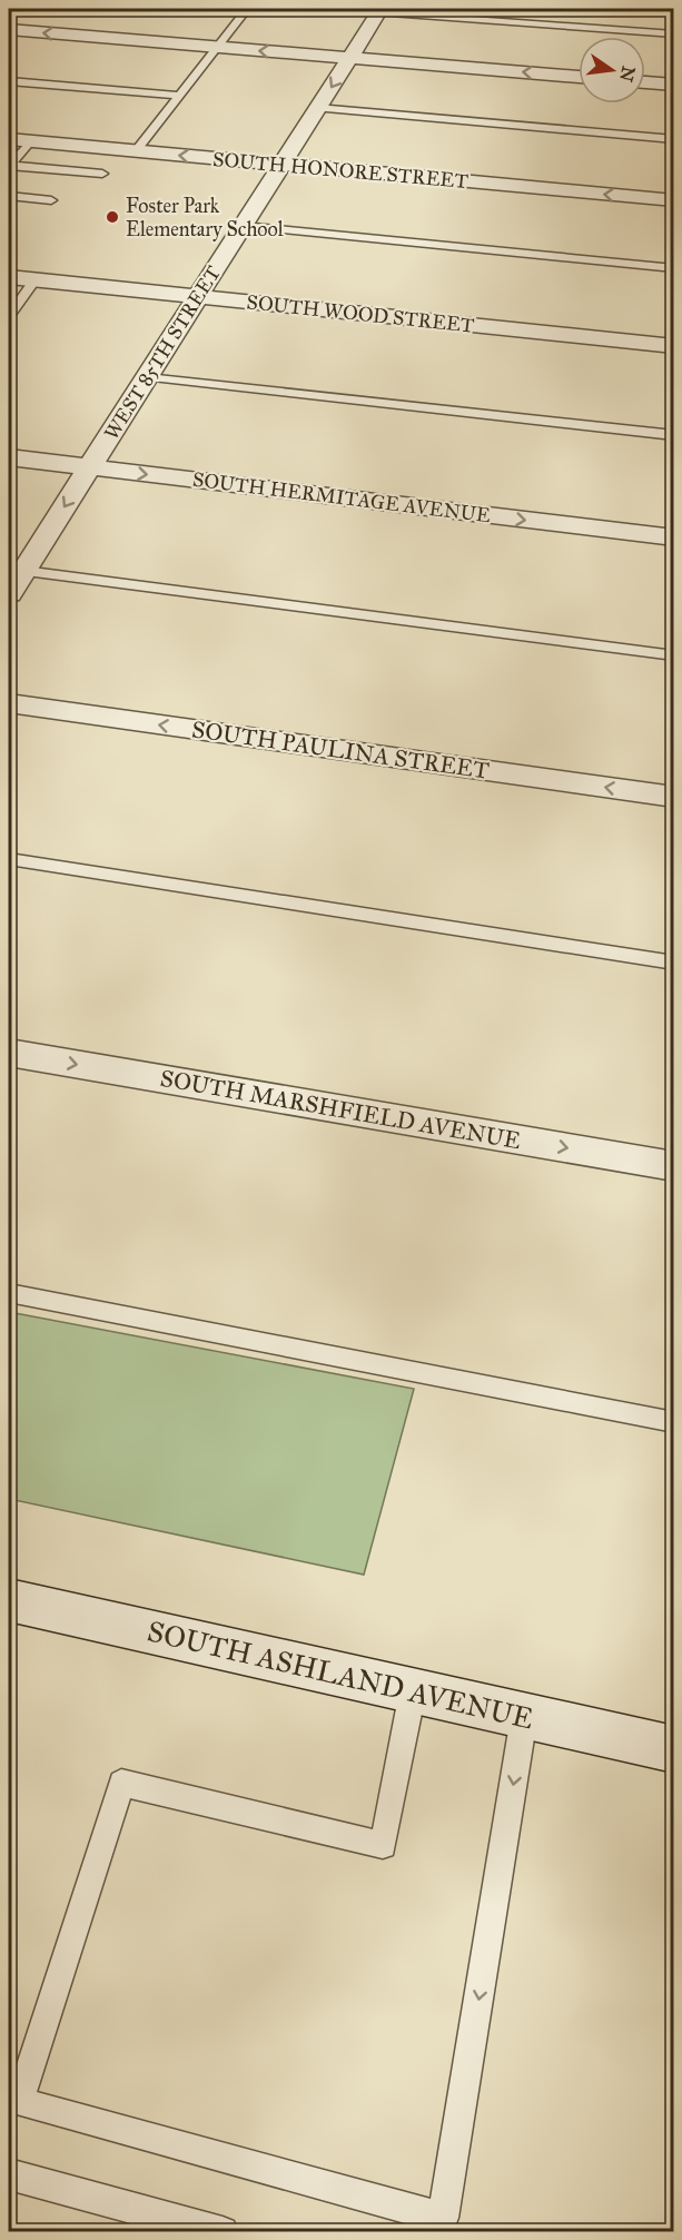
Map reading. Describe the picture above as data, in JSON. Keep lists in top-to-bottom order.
{
  "streets": {
    "street": [
      "SOUTH HONORE STREET",
      "SOUTH WOOD STREET",
      "WEST 85TH STREET",
      "SOUTH HERMITAGE AVENUE",
      "SOUTH PAULINA STREET",
      "SOUTH MARSHFIELD AVENUE",
      "SOUTH ASHLAND AVENUE"
    ]
  },
  "crossings": [
    ["SOUTH HONORE STREET", "WEST 85TH STREET"],
    ["SOUTH WOOD STREET", "WEST 85TH STREET"],
    ["WEST 85TH STREET", "SOUTH HERMITAGE AVENUE"]
  ],
  "one_way": ["SOUTH HERMITAGE AVENUE", "SOUTH PAULINA STREET", "SOUTH MARSHFIELD AVENUE"],
  "places": ["Foster Park Elementary School"],
  "north": "right"
}
